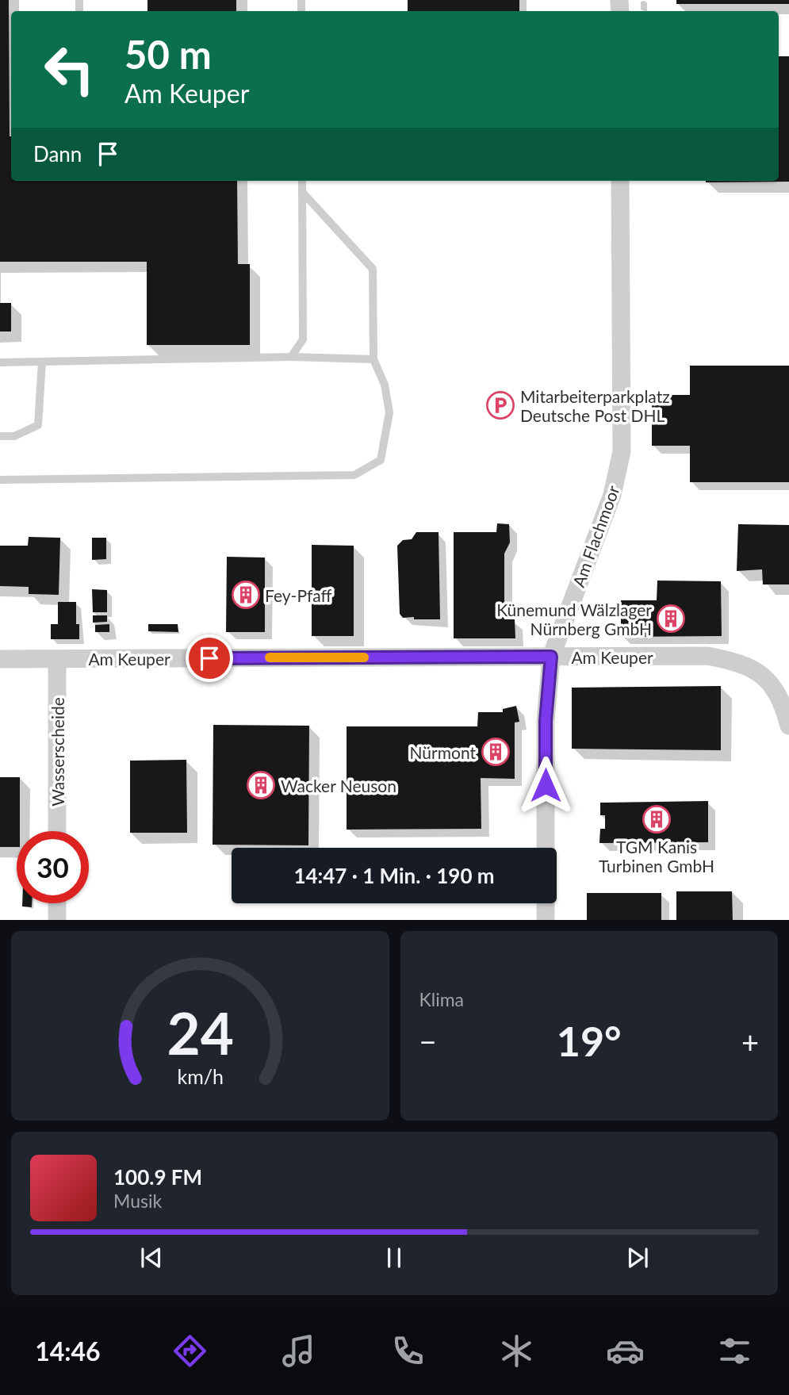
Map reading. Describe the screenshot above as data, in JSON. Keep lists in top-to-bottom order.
{
  "streets": {
    "street": ["Am Flachmoor", "Am Keuper", "Wasserscheide"]
  },
  "crossings": [
    ["Am Flachmoor", "Am Keuper"],
    ["Am Keuper", "Wasserscheide"]
  ],
  "places": {
    "parking": ["Mitarbeiterparkplatz Deutsche Post DHL"],
    "building": [
      "Fey-Pfaff",
      "Künemund Wälzlager Nürnberg GmbH",
      "Nürmont",
      "Wacker Neuson",
      "TGM Kanis Turbinen GmbH"
    ]
  },
  "page": {
    "turn": ["50 m", "Am Keuper"],
    "then": "Dann",
    "limit": "30",
    "trip": "14:47 · 1 Min. · 190 m",
    "tile": "Klima",
    "heat": ["−", "19°", "+"],
    "song": ["100.9 FM", "Musik"],
    "tabs": "14:46",
    "gauge": ["24", "km/h"]
  }
}
